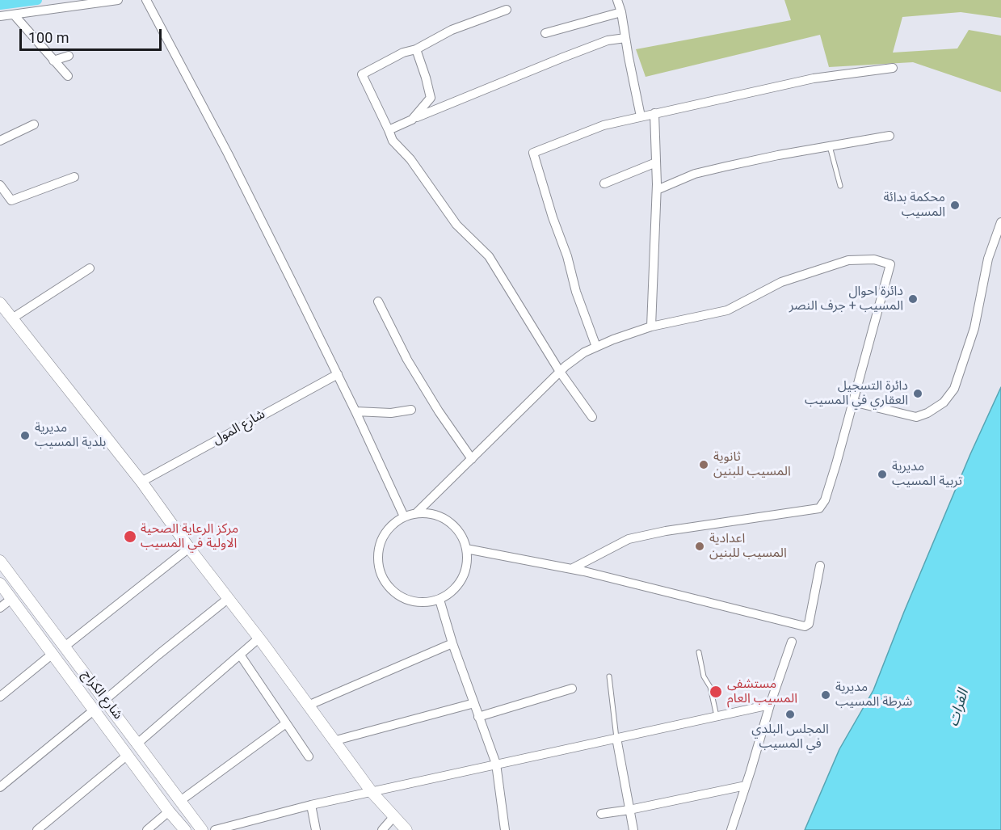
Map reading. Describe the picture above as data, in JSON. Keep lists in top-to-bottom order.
{
  "streets": {
    "street": ["شارع المول", "شارع الكراج"]
  },
  "water": ["الفرات"],
  "places": [
    "محكمة بدائة المسيب",
    "دائرة احوال المسيب + جرف النصر",
    "دائرة التسجيل العقاري في المسيب",
    "مديرية بلدية المسيب",
    "ثانوية المسيب للبنين",
    "مديرية تربية المسيب",
    "مركز الرعاية الصحية الاولية في المسيب",
    "اعدادية المسيب للبنين",
    "مستشفى المسيب العام",
    "مديرية شرطة المسيب",
    "المجلس البلدي في المسيب"
  ],
  "scale_bar": "100 m"
}
